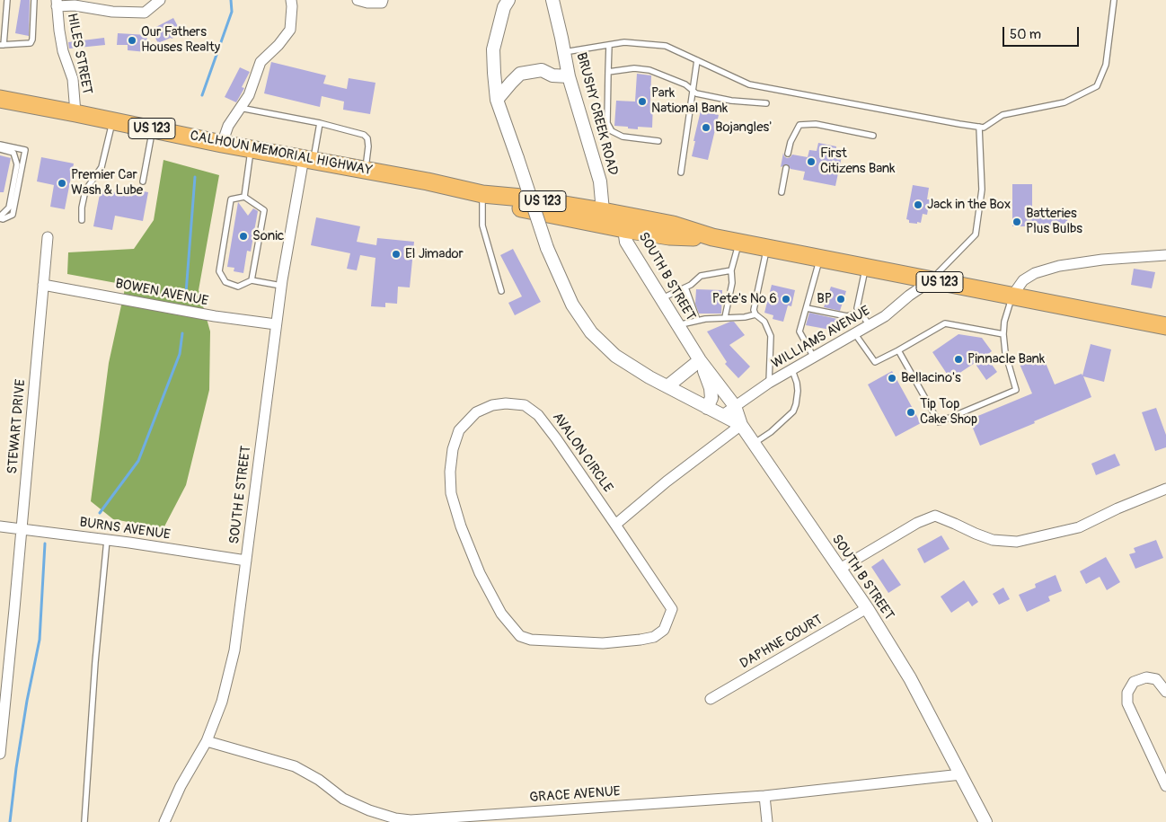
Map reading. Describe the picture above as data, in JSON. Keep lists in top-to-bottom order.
{
  "streets": {
    "highway": ["US 123", "CALHOUN MEMORIAL HIGHWAY"],
    "street": [
      "HILES STREET",
      "BRUSHY CREEK ROAD",
      "SOUTH B STREET",
      "BOWEN AVENUE",
      "WILLIAMS AVENUE",
      "STEWART DRIVE",
      "AVALON CIRCLE",
      "SOUTH E STREET",
      "BURNS AVENUE",
      "DAPHNE COURT",
      "GRACE AVENUE"
    ]
  },
  "crossings": [
    ["HILES STREET", "CALHOUN MEMORIAL HIGHWAY"],
    ["BRUSHY CREEK ROAD", "CALHOUN MEMORIAL HIGHWAY"],
    ["CALHOUN MEMORIAL HIGHWAY", "SOUTH B STREET"],
    ["CALHOUN MEMORIAL HIGHWAY", "WILLIAMS AVENUE"],
    ["CALHOUN MEMORIAL HIGHWAY", "SOUTH E STREET"],
    ["SOUTH B STREET", "WILLIAMS AVENUE"],
    ["SOUTH B STREET", "DAPHNE COURT"],
    ["SOUTH B STREET", "GRACE AVENUE"],
    ["BOWEN AVENUE", "STEWART DRIVE"],
    ["BOWEN AVENUE", "SOUTH E STREET"],
    ["STEWART DRIVE", "BURNS AVENUE"],
    ["SOUTH E STREET", "BURNS AVENUE"],
    ["SOUTH E STREET", "GRACE AVENUE"]
  ],
  "places": [
    "Our Fathers Houses Realty",
    "Park National Bank",
    "Bojangles'",
    "First Citizens Bank",
    "Premier Car Wash & Lube",
    "Jack in the Box",
    "Batteries Plus Bulbs",
    "Sonic",
    "El Jimador",
    "Pete's No 6",
    "BP",
    "Pinnacle Bank",
    "Bellacino's",
    "Tip Top Cake Shop"
  ],
  "scale_bar": "50 m"
}
